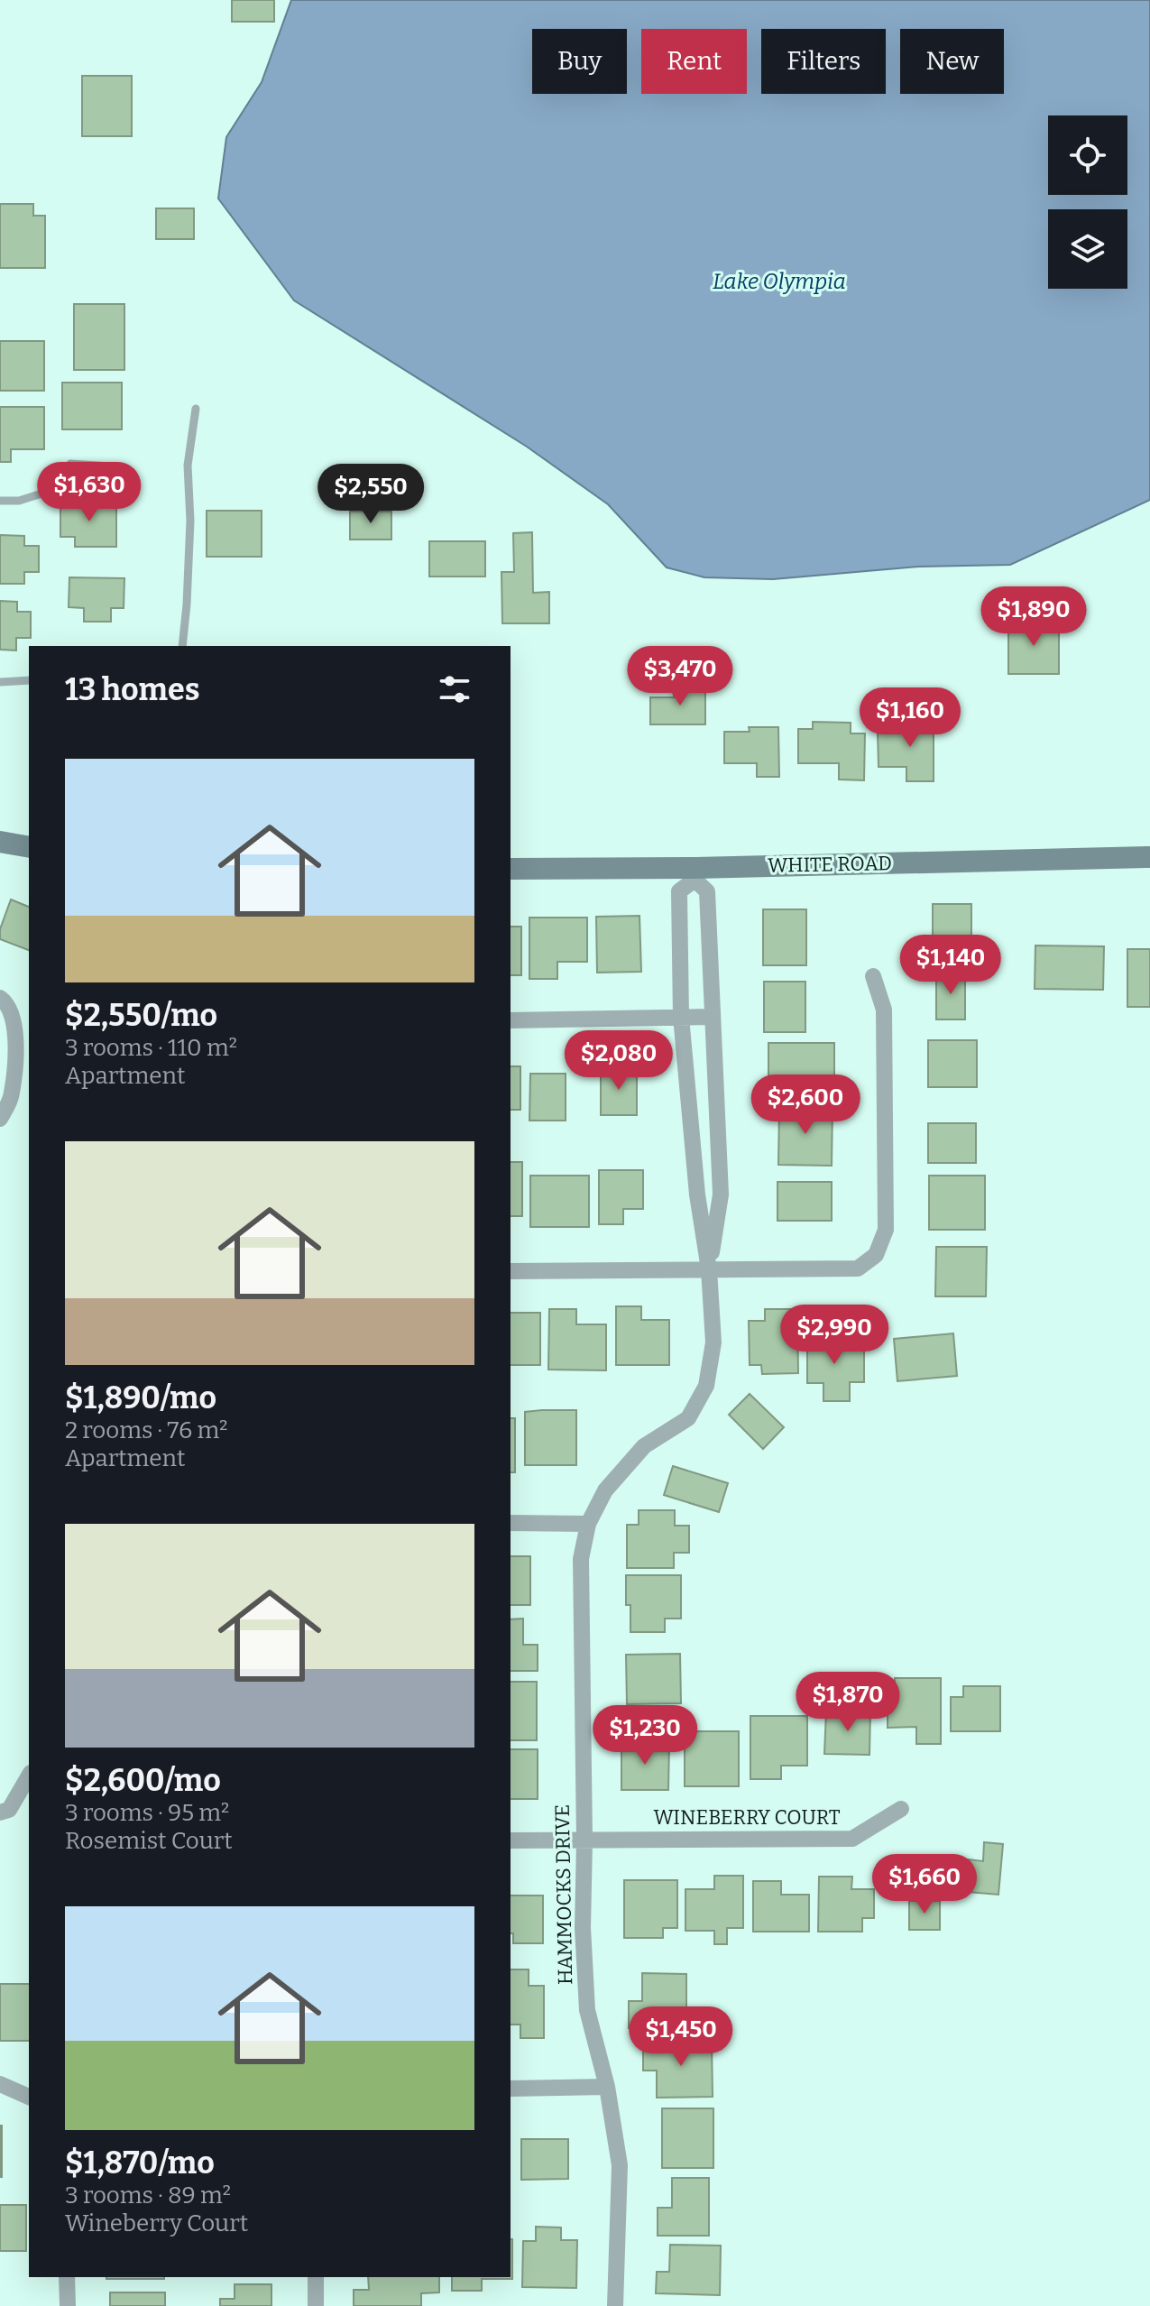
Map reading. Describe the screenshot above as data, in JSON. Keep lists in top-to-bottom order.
{
  "streets": {
    "street": ["WHITE ROAD", "WINEBERRY COURT", "HAMMOCKS DRIVE"]
  },
  "crossings": [
    ["WHITE ROAD", "HAMMOCKS DRIVE"],
    ["WINEBERRY COURT", "HAMMOCKS DRIVE"]
  ],
  "water": ["Lake Olympia"],
  "page": {
    "chip": [
      "Buy",
      "Rent",
      "Filters",
      "New"
    ],
    "price": [
      "$1,630",
      "$2,550",
      "$1,890",
      "$3,470",
      "$1,160",
      "$1,140",
      "$2,080",
      "$2,600",
      "$2,990",
      "$1,870",
      "$1,230",
      "$1,660",
      "$1,450"
    ],
    "heading": "13 homes",
    "list": [
      {
        "name": "$2,550/mo",
        "note": "3 rooms · 110 m² · Apartment"
      },
      {
        "name": "$1,890/mo",
        "note": "2 rooms · 76 m² · Apartment"
      },
      {
        "name": "$2,600/mo",
        "note": "3 rooms · 95 m² · Rosemist Court"
      },
      {
        "name": "$1,870/mo",
        "note": "3 rooms · 89 m² · Wineberry Court"
      }
    ]
  }
}
